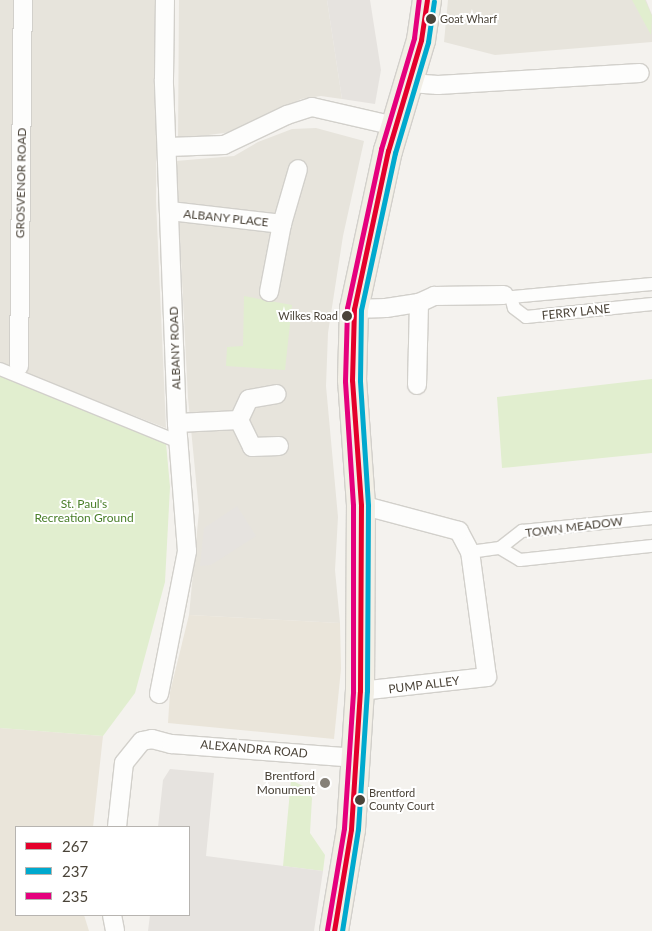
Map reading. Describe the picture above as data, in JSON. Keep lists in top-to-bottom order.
{
  "streets": {
    "street": [
      "GROSVENOR ROAD",
      "ALBANY PLACE",
      "FERRY LANE",
      "ALBANY ROAD",
      "TOWN MEADOW",
      "PUMP ALLEY",
      "ALEXANDRA ROAD"
    ]
  },
  "crossings": [
    ["ALBANY PLACE", "ALBANY ROAD"]
  ],
  "parks": ["St. Paul's Recreation Ground"],
  "places": [
    "Goat Wharf",
    "Wilkes Road",
    "Brentford Monument",
    "Brentford County Court"
  ],
  "lines": ["transit line 267", "transit line 235", "transit line 237"],
  "legend": ["267", "237", "235"]
}
